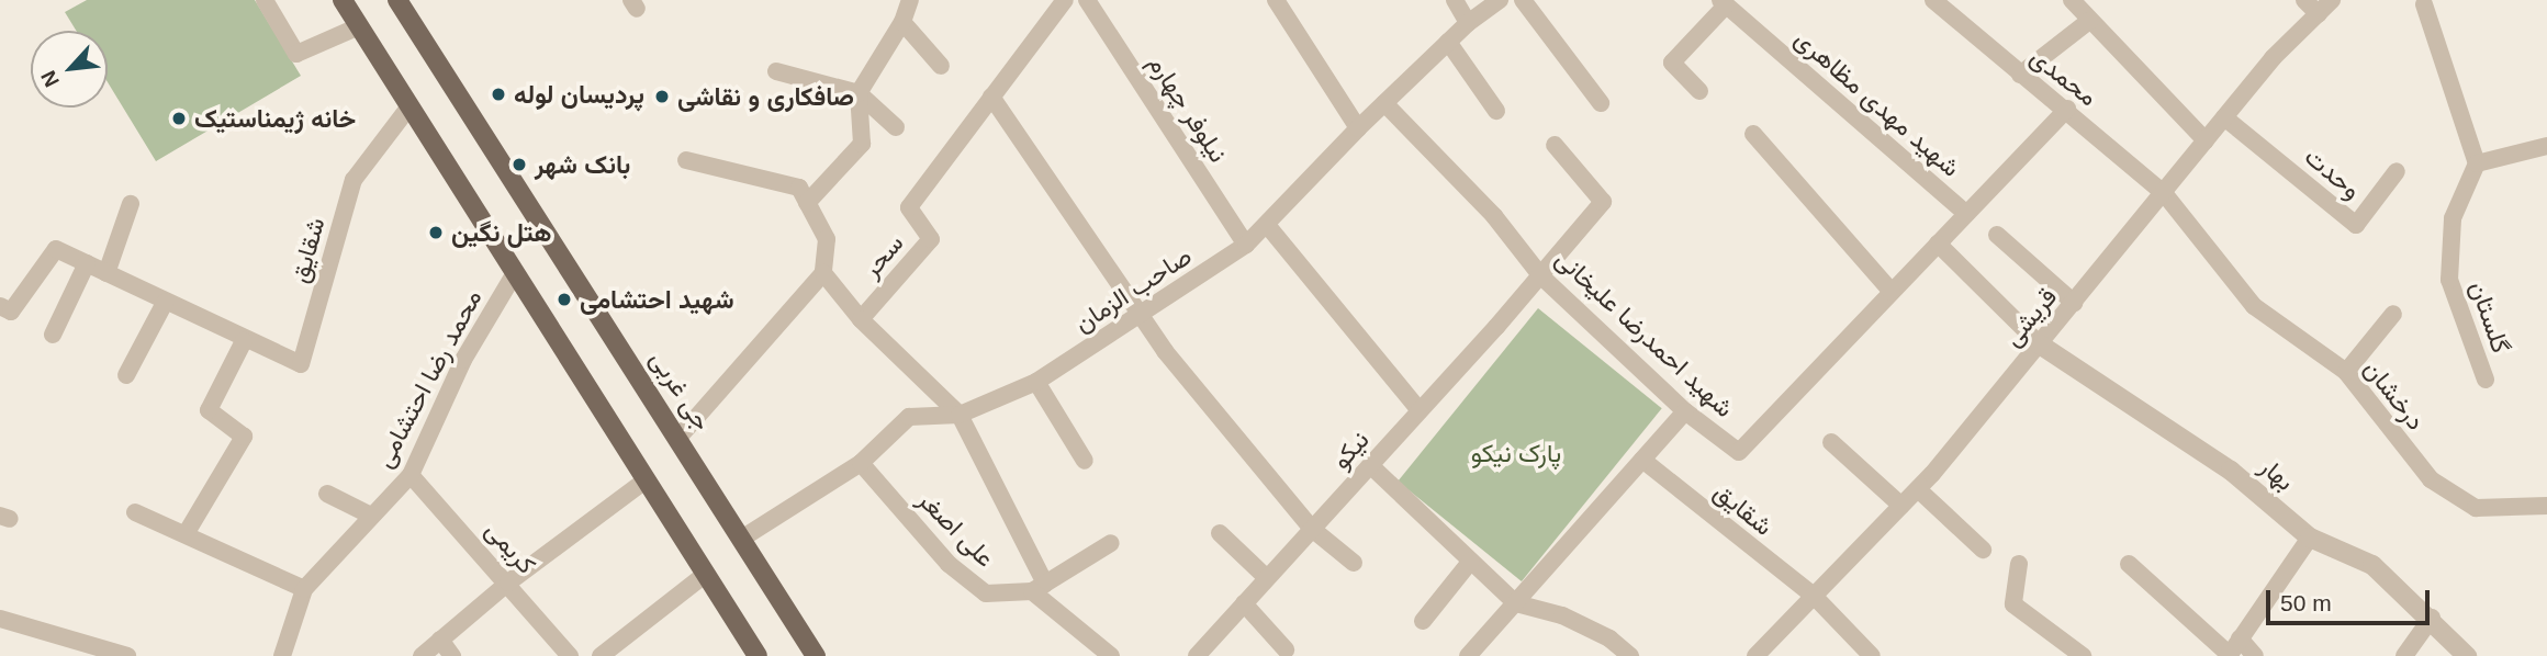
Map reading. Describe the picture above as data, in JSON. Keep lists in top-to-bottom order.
{
  "streets": {
    "main road": ["جی غربی"],
    "street": [
      "محمدی",
      "شهید مهدی مظاهری",
      "نیلوفر چهارم",
      "وحدت",
      "شقایق",
      "سحر",
      "صاحب الزمان",
      "قریشی",
      "گلستان",
      "شهید احمدرضا علیخانی",
      "محمد رضا احتشامی",
      "درخشان",
      "نیکو",
      "بهار",
      "علی اصغر",
      "کریمی"
    ]
  },
  "crossings": [
    ["محمدی", "قریشی"],
    ["محمدی", "شهید احمدرضا علیخانی"],
    ["محمدی", "درخشان"],
    ["شهید مهدی مظاهری", "شهید احمدرضا علیخانی"],
    ["نیلوفر چهارم", "صاحب الزمان"],
    ["وحدت", "قریشی"],
    ["شقایق", "قریشی"],
    ["سحر", "جی غربی"],
    ["صاحب الزمان", "شهید احمدرضا علیخانی"],
    ["صاحب الزمان", "جی غربی"],
    ["صاحب الزمان", "علی اصغر"],
    ["قریشی", "درخشان"],
    ["قریشی", "بهار"],
    ["شهید احمدرضا علیخانی", "نیکو"],
    ["محمد رضا احتشامی", "کریمی"]
  ],
  "parks": ["پارک نیکو"],
  "places": [
    "پردیسان لوله",
    "صافکاری و نقاشی",
    "خانه ژیمناستیک",
    "بانک شهر",
    "هتل نگین",
    "شهید احتشامی"
  ],
  "scale_bar": "50 m",
  "north": "bottom left"
}
